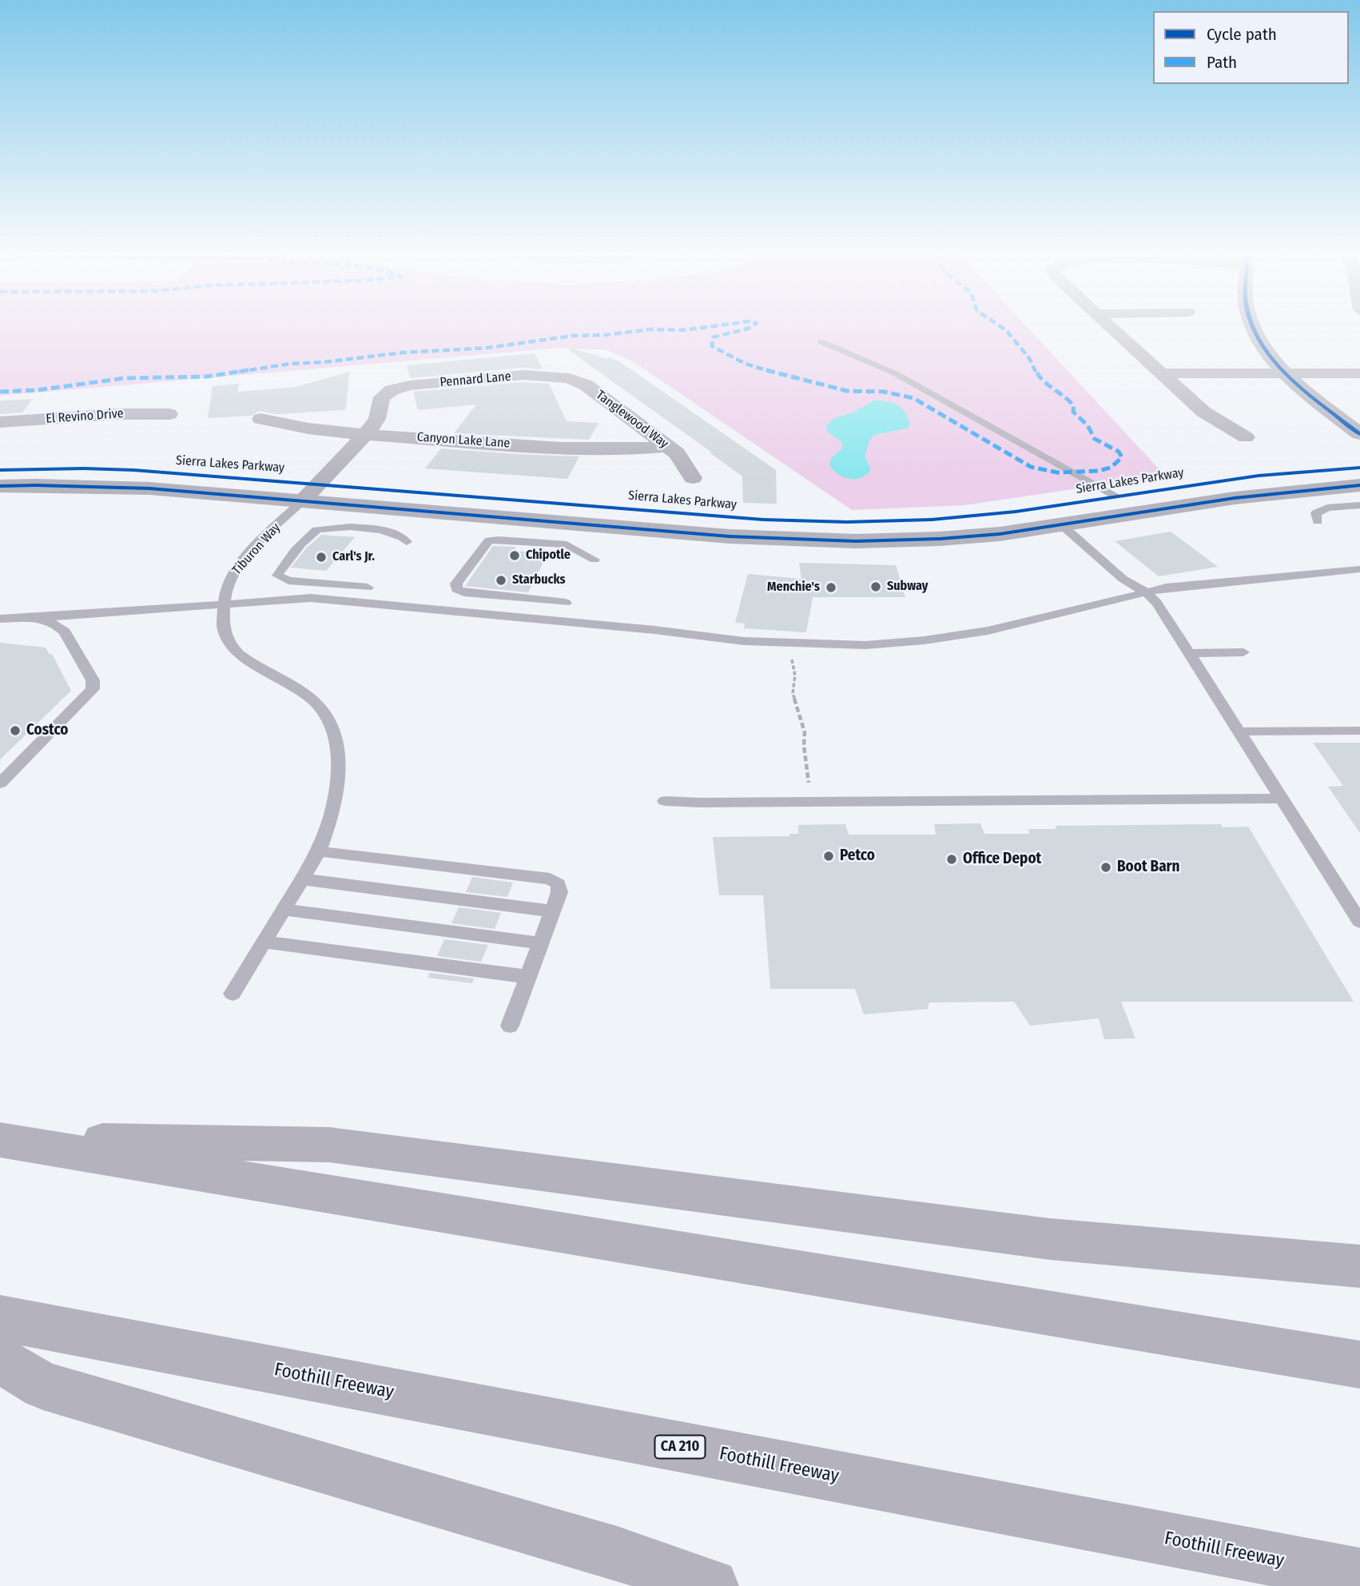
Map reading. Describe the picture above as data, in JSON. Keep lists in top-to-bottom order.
{
  "streets": {
    "highway": ["Foothill Freeway", "CA 210"],
    "street": [
      "Pennard Lane",
      "El Revino Drive",
      "Tanglewood Way",
      "Canyon Lake Lane",
      "Sierra Lakes Parkway"
    ],
    "lane": ["Tiburon Way"]
  },
  "crossings": [
    ["Pennard Lane", "Tanglewood Way"],
    ["Pennard Lane", "Canyon Lake Lane"],
    ["Tanglewood Way", "Canyon Lake Lane"],
    ["Sierra Lakes Parkway", "Tiburon Way"]
  ],
  "places": [
    "Chipotle",
    "Carl's Jr.",
    "Starbucks",
    "Subway",
    "Menchie's",
    "Costco",
    "Petco",
    "Office Depot",
    "Boot Barn"
  ],
  "legend": ["Cycle path", "Path"]
}
